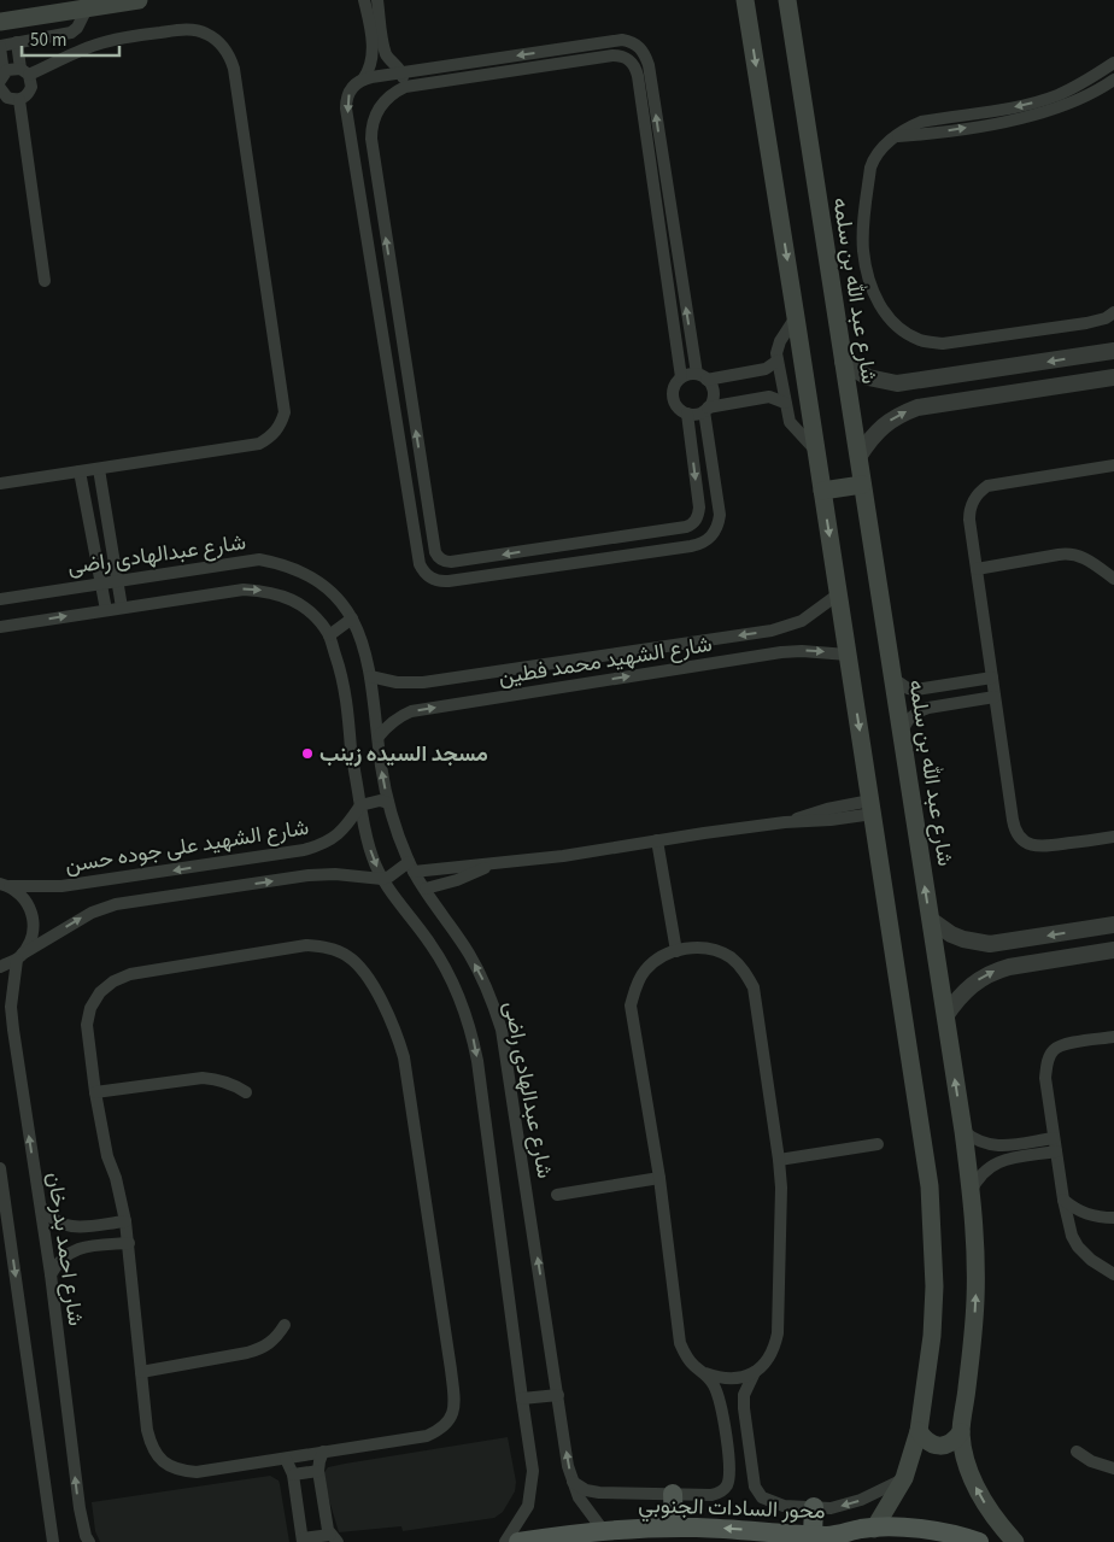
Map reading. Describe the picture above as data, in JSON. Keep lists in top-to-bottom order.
{
  "streets": {
    "main road": ["شارع عبد الله بن سلمه", "محور السادات الجنوبي"],
    "street": [
      "شارع عبدالهادى راضى",
      "شارع الشهيد محمد فطين",
      "شارع الشهيد على جوده حسن",
      "شارع احمد بدرخان"
    ]
  },
  "crossings": [
    ["شارع عبدالهادى راضى", "شارع الشهيد محمد فطين"],
    ["شارع عبدالهادى راضى", "شارع الشهيد على جوده حسن"],
    ["شارع عبدالهادى راضى", "محور السادات الجنوبي"],
    ["شارع الشهيد على جوده حسن", "شارع احمد بدرخان"]
  ],
  "places": ["مسجد السيده زينب"],
  "scale_bar": "50 m"
}
